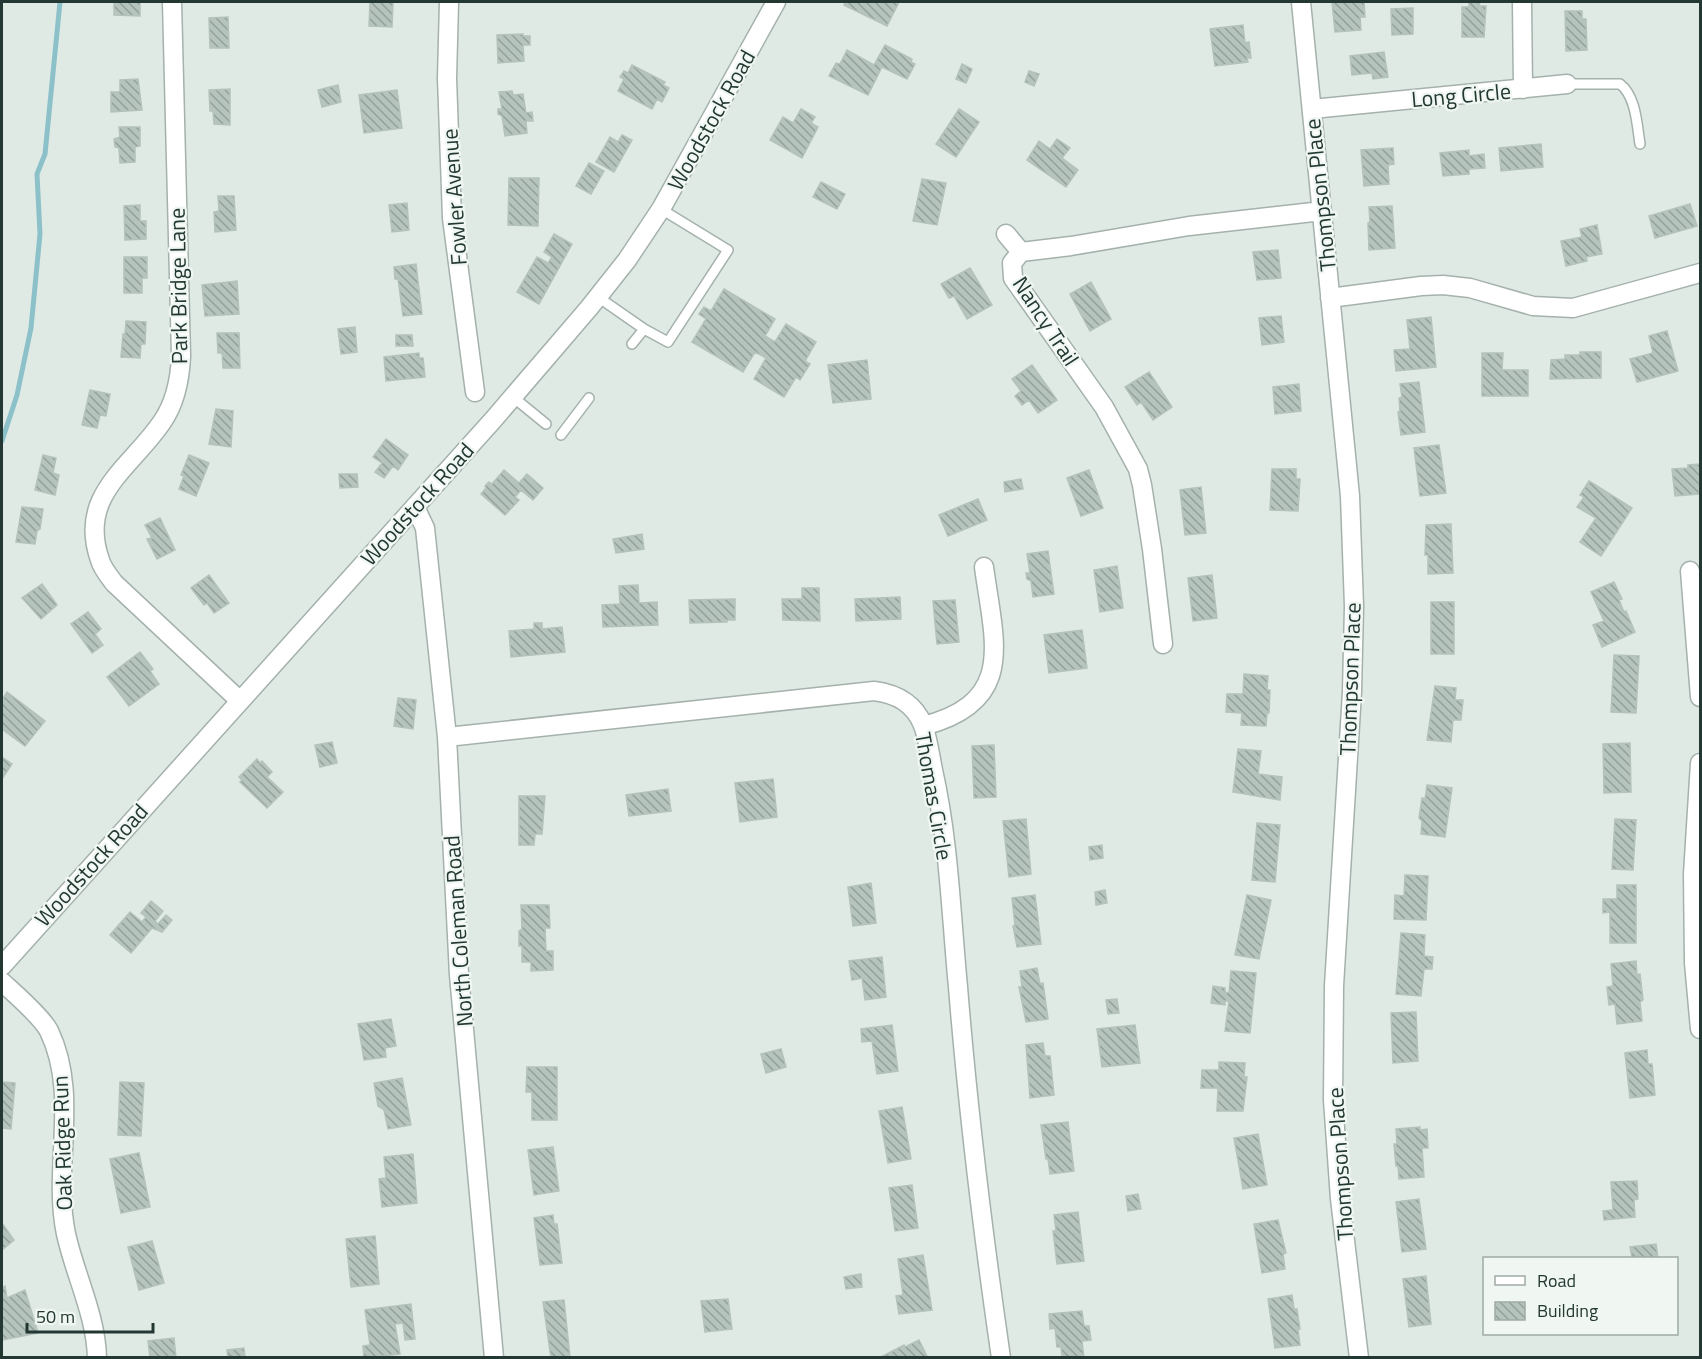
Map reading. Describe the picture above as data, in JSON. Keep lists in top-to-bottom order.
{
  "streets": {
    "street": [
      "Long Circle",
      "Woodstock Road",
      "Thompson Place",
      "Fowler Avenue",
      "Park Bridge Lane",
      "Nancy Trail",
      "Thomas Circle",
      "North Coleman Road",
      "Oak Ridge Run"
    ]
  },
  "crossings": [
    ["Long Circle", "Thompson Place"],
    ["Woodstock Road", "Park Bridge Lane"],
    ["Woodstock Road", "North Coleman Road"],
    ["Thompson Place", "Nancy Trail"],
    ["Thomas Circle", "North Coleman Road"]
  ],
  "legend": ["Road", "Building"],
  "scale_bar": "50 m"
}
